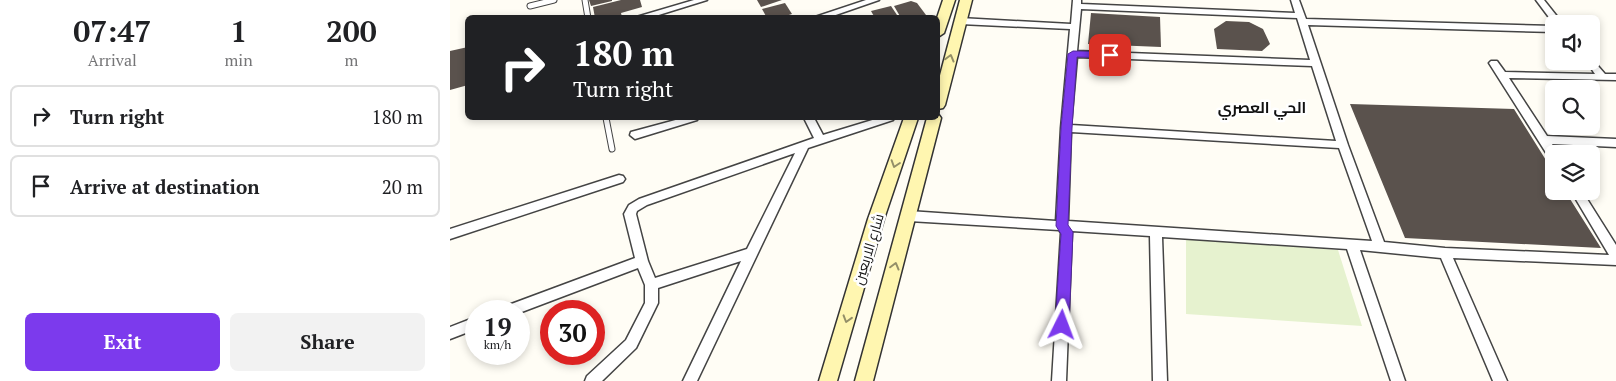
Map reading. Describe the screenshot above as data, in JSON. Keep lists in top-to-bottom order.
{
  "streets": {
    "main road": ["شارع الاربعين"]
  },
  "districts": ["الحي العصري"],
  "page": {
    "eta": [
      "07:47",
      "Arrival",
      "1",
      "min",
      "200",
      "m"
    ],
    "turn": ["180 m", "Turn right"],
    "list": [
      {
        "name": "Turn right",
        "value": "180 m"
      },
      {
        "name": "Arrive at destination",
        "value": "20 m"
      }
    ],
    "speed": "19 km/h",
    "limit": "30",
    "buttons": ["Exit", "Share"]
  }
}
